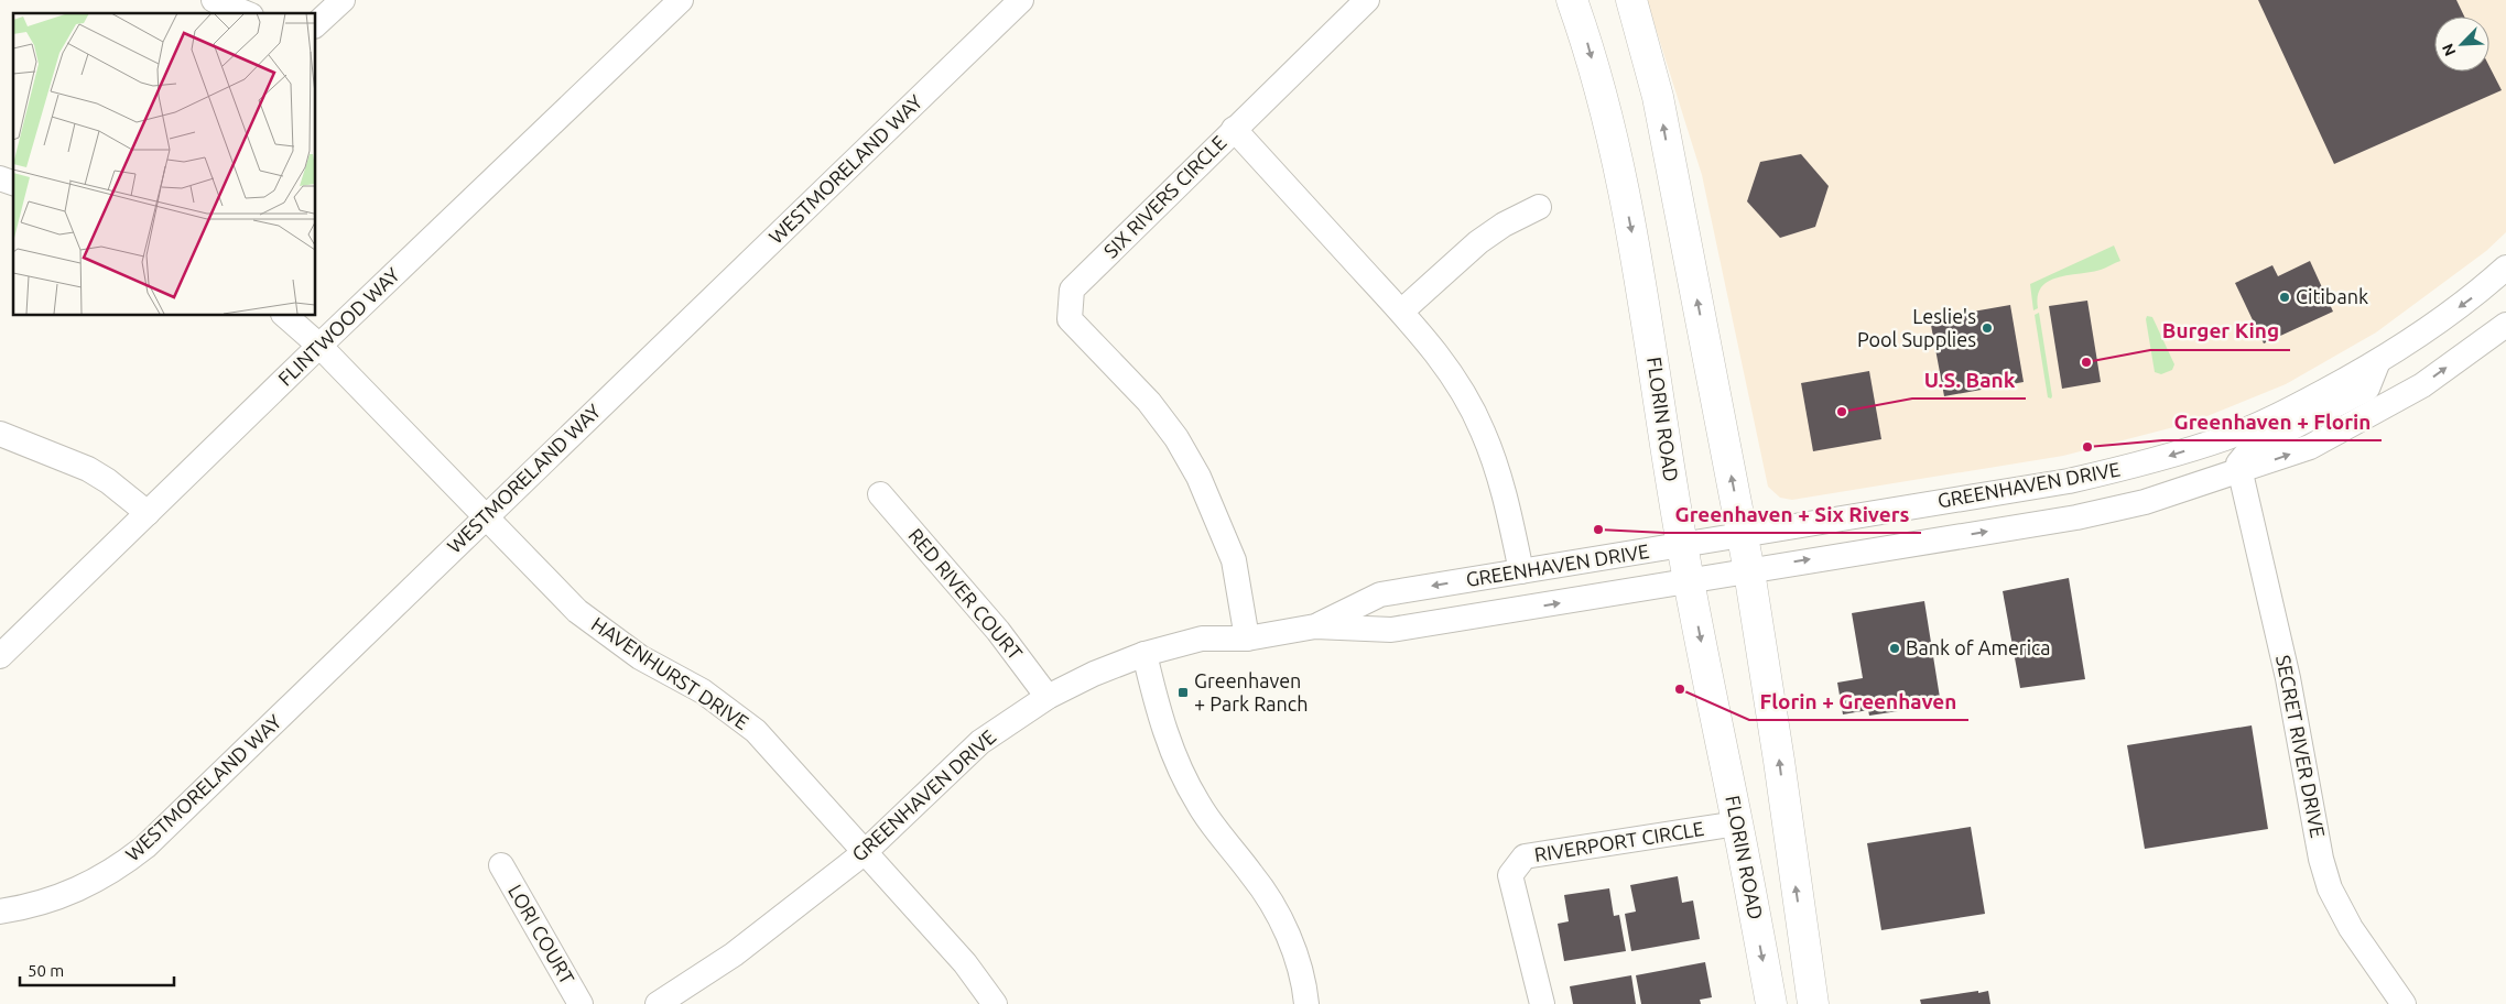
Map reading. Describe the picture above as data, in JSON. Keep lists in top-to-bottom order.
{
  "streets": {
    "main road": ["FLORIN ROAD"],
    "street": [
      "WESTMORELAND WAY",
      "SIX RIVERS CIRCLE",
      "FLINTWOOD WAY",
      "GREENHAVEN DRIVE",
      "RED RIVER COURT",
      "HAVENHURST DRIVE",
      "SECRET RIVER DRIVE",
      "RIVERPORT CIRCLE",
      "LORI COURT"
    ]
  },
  "crossings": [
    ["WESTMORELAND WAY", "HAVENHURST DRIVE"],
    ["SIX RIVERS CIRCLE", "GREENHAVEN DRIVE"],
    ["FLINTWOOD WAY", "HAVENHURST DRIVE"],
    ["FLORIN ROAD", "GREENHAVEN DRIVE"],
    ["FLORIN ROAD", "RIVERPORT CIRCLE"],
    ["GREENHAVEN DRIVE", "RED RIVER COURT"],
    ["GREENHAVEN DRIVE", "HAVENHURST DRIVE"],
    ["GREENHAVEN DRIVE", "SECRET RIVER DRIVE"]
  ],
  "places": {
    "other": [
      "Citibank",
      "Leslie's Pool Supplies",
      "Burger King",
      "U.S. Bank",
      "Greenhaven + Florin",
      "Greenhaven + Six Rivers",
      "Bank of America",
      "Florin + Greenhaven"
    ],
    "transit": ["Greenhaven + Park Ranch"]
  },
  "scale_bar": "50 m",
  "north": "bottom left"
}
